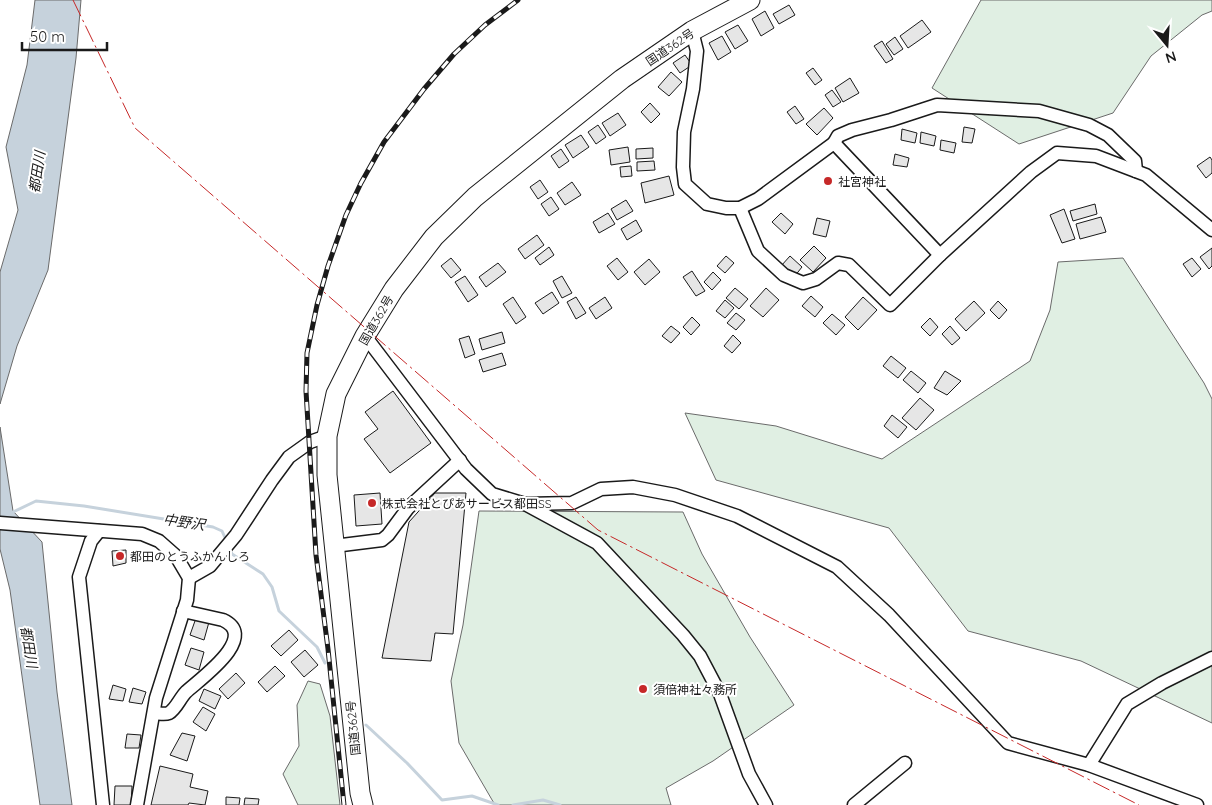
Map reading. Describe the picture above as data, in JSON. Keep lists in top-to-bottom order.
{
  "streets": {
    "highway": ["国道362号"]
  },
  "water": ["都田川", "中野沢"],
  "places": [
    "社宮神社",
    "株式会社とぴあサービス都田SS",
    "都田のとうふかんしろ",
    "須倍神社々務所"
  ],
  "scale_bar": "50 m",
  "north": "bottom"
}
